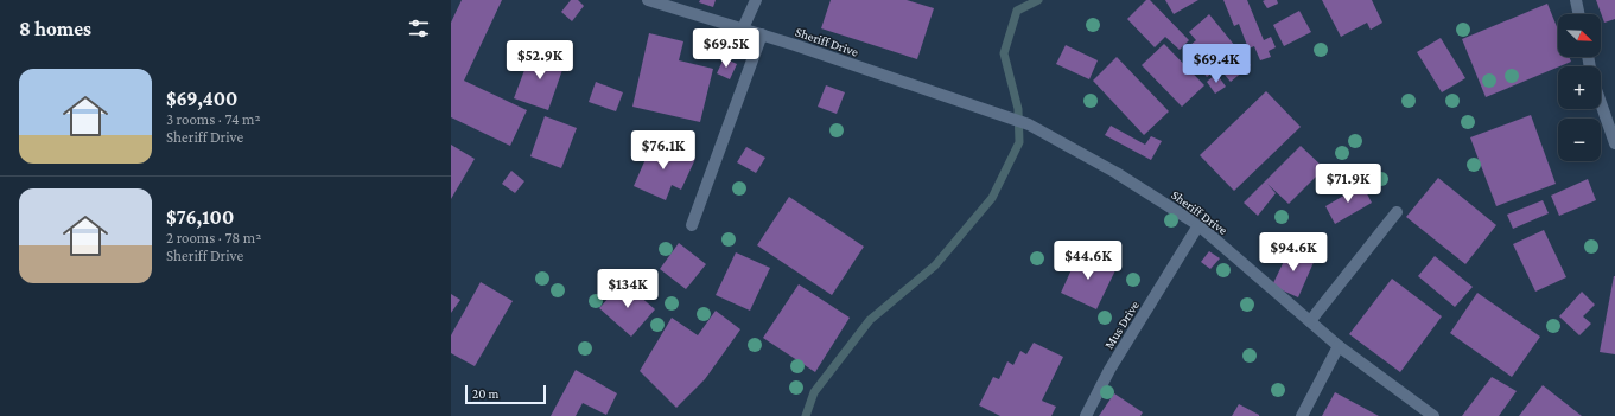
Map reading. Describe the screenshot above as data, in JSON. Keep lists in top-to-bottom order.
{
  "streets": {
    "street": ["Sheriff Drive", "Mus Drive"]
  },
  "crossings": [
    ["Sheriff Drive", "Mus Drive"]
  ],
  "scale_bar": "20 m",
  "north": "bottom right",
  "page": {
    "heading": "8 homes",
    "map_buttons": ["+", "−"],
    "price": [
      "$69.5K",
      "$52.9K",
      "$69.4K",
      "$76.1K",
      "$71.9K",
      "$94.6K",
      "$44.6K",
      "$134K"
    ],
    "list": [
      {
        "name": "$69,400",
        "note": "3 rooms · 74 m² · Sheriff Drive"
      },
      {
        "name": "$76,100",
        "note": "2 rooms · 78 m² · Sheriff Drive"
      }
    ],
    "scale": "20 m"
  }
}
